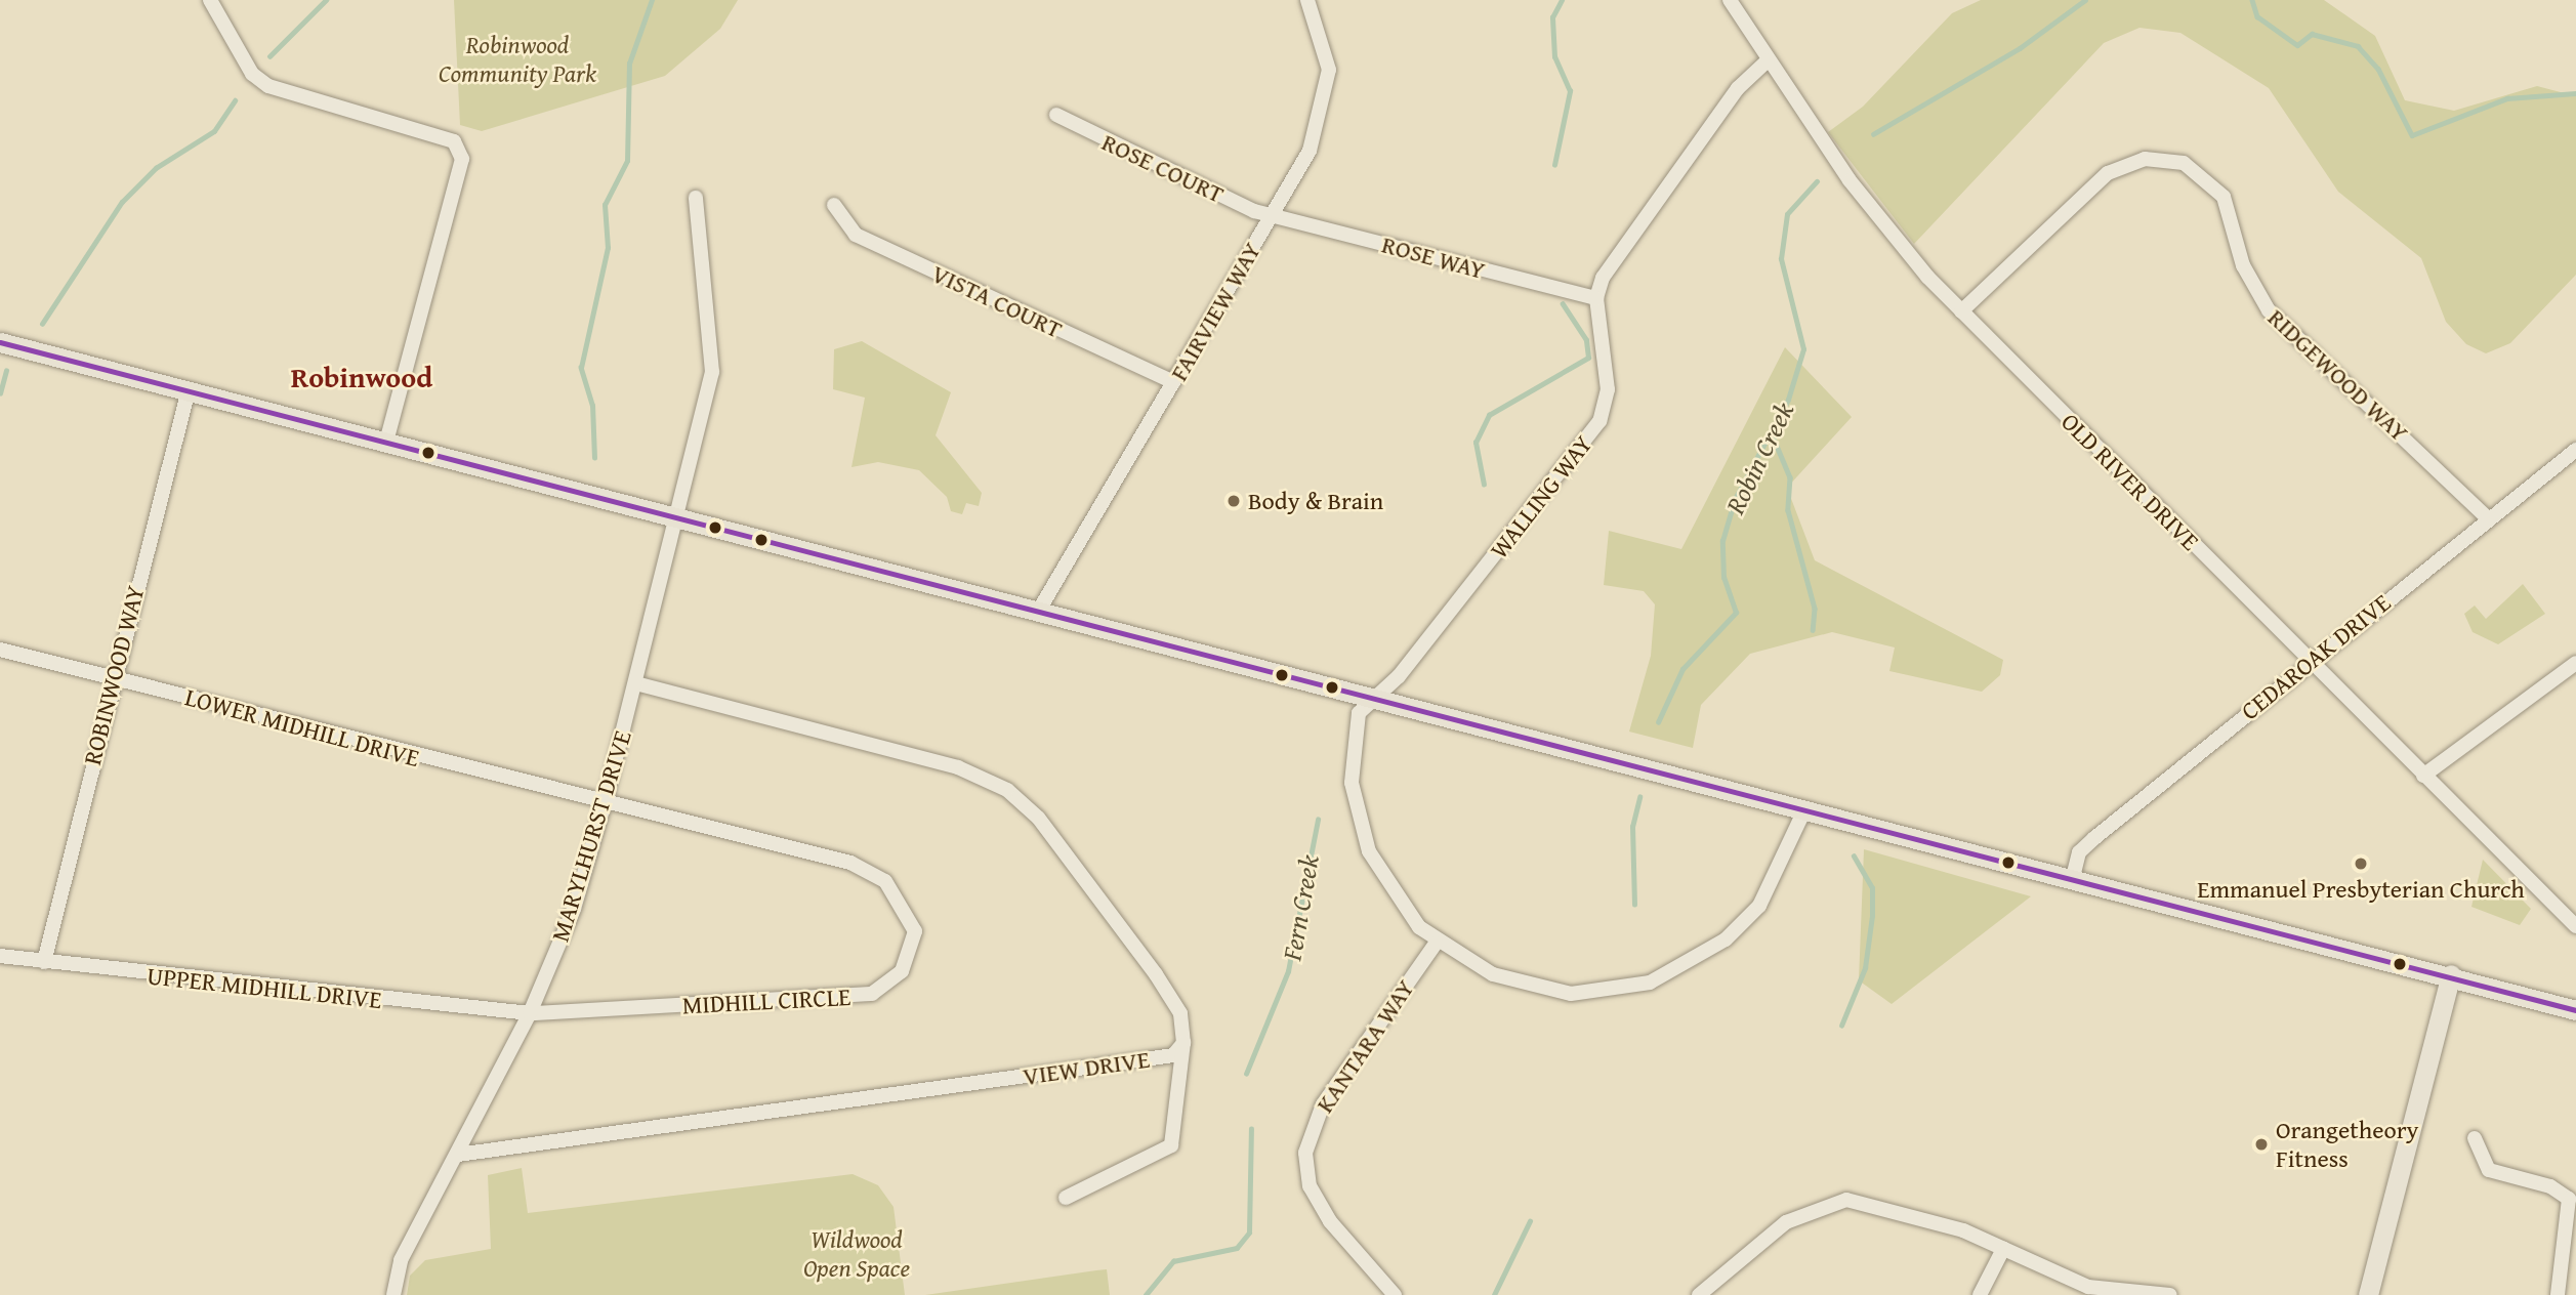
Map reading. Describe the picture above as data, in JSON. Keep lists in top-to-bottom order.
{
  "streets": {
    "street": [
      "ROSE COURT",
      "ROSE WAY",
      "VISTA COURT",
      "FAIRVIEW WAY",
      "RIDGEWOOD WAY",
      "OLD RIVER DRIVE",
      "WALLING WAY",
      "CEDAROAK DRIVE",
      "ROBINWOOD WAY",
      "LOWER MIDHILL DRIVE",
      "MARYLHURST DRIVE",
      "UPPER MIDHILL DRIVE",
      "MIDHILL CIRCLE",
      "KANTARA WAY",
      "VIEW DRIVE"
    ]
  },
  "crossings": [
    ["ROSE COURT", "ROSE WAY"],
    ["ROSE COURT", "FAIRVIEW WAY"],
    ["ROSE WAY", "FAIRVIEW WAY"],
    ["ROSE WAY", "WALLING WAY"],
    ["VISTA COURT", "FAIRVIEW WAY"],
    ["RIDGEWOOD WAY", "OLD RIVER DRIVE"],
    ["RIDGEWOOD WAY", "CEDAROAK DRIVE"],
    ["OLD RIVER DRIVE", "CEDAROAK DRIVE"],
    ["WALLING WAY", "KANTARA WAY"],
    ["ROBINWOOD WAY", "LOWER MIDHILL DRIVE"],
    ["ROBINWOOD WAY", "UPPER MIDHILL DRIVE"],
    ["LOWER MIDHILL DRIVE", "MARYLHURST DRIVE"],
    ["LOWER MIDHILL DRIVE", "MIDHILL CIRCLE"],
    ["MARYLHURST DRIVE", "UPPER MIDHILL DRIVE"],
    ["MARYLHURST DRIVE", "MIDHILL CIRCLE"],
    ["MARYLHURST DRIVE", "VIEW DRIVE"],
    ["UPPER MIDHILL DRIVE", "MIDHILL CIRCLE"]
  ],
  "districts": ["Robinwood"],
  "water": ["Robin Creek", "Fern Creek"],
  "parks": ["Robinwood Community Park", "Wildwood Open Space"],
  "places": ["Body & Brain", "Emmanuel Presbyterian Church", "Orangetheory Fitness"]
}
